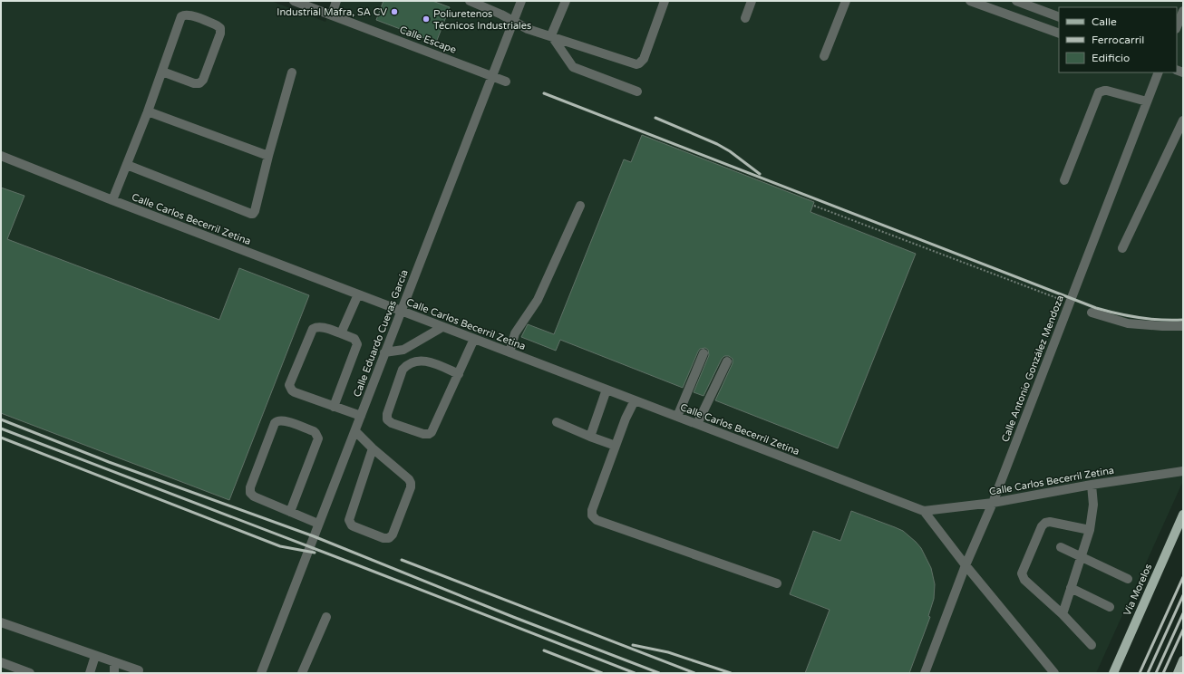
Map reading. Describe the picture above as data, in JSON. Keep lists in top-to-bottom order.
{
  "streets": {
    "main road": ["Vía Morelos"],
    "street": [
      "Calle Escape",
      "Calle Carlos Becerril Zetina",
      "Calle Eduardo Cuevas García",
      "Calle Antonio González Mendoza"
    ]
  },
  "crossings": [
    ["Calle Escape", "Calle Eduardo Cuevas García"],
    ["Calle Carlos Becerril Zetina", "Calle Eduardo Cuevas García"],
    ["Calle Carlos Becerril Zetina", "Calle Antonio González Mendoza"]
  ],
  "places": ["Industrial Mafra, SA CV", "Poliuretenos Técnicos Industriales"],
  "legend": ["Calle", "Ferrocarril", "Edificio"]
}
